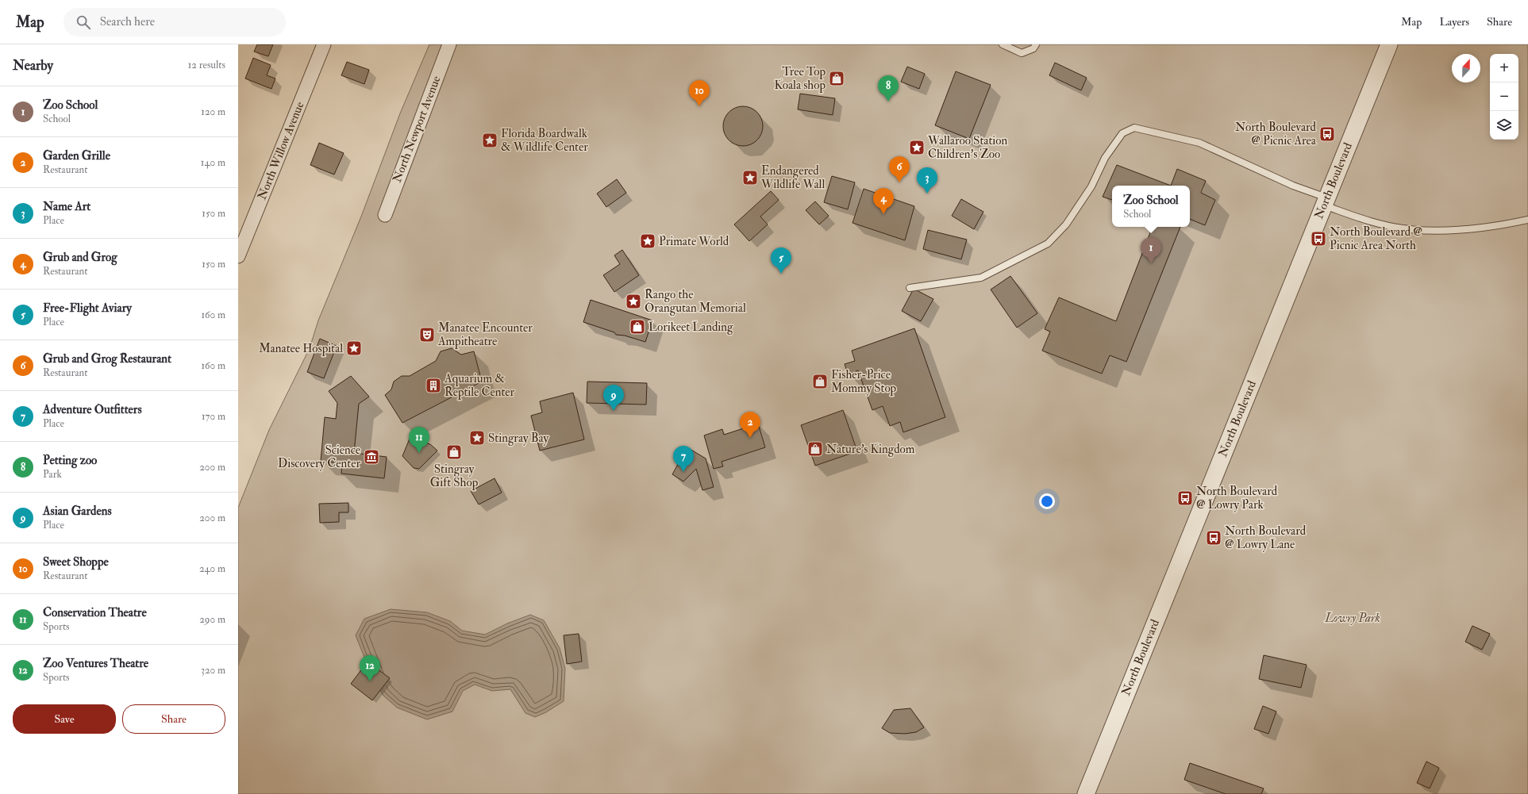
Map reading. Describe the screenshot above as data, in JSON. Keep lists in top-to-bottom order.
{
  "streets": {
    "street": ["North Newport Avenue", "North Willow Avenue", "North Boulevard"]
  },
  "parks": ["Lowry Park"],
  "places": {
    "shop": [
      "Tree Top Koala shop",
      "Lorikeet Landing",
      "Fisher-Price Mommy Stop",
      "Nature's Kingdom",
      "Stingray Gift Shop"
    ],
    "bus stop": [
      "North Boulevard @ Picnic Area",
      "North Boulevard @ Picnic Area North",
      "North Boulevard @ Lowry Park",
      "North Boulevard @ Lowry Lane"
    ],
    "place": [
      "Florida Boardwalk & Wildlife Center",
      "Wallaroo Station Children's Zoo",
      "Endangered Wildlife Wall",
      "Primate World",
      "Rango the Orangutan Memorial",
      "Manatee Hospital",
      "Stingray Bay"
    ],
    "theatre": ["Manatee Encounter Ampitheatre"],
    "building": ["Aquarium & Reptile Center"],
    "museum": ["Science Discovery Center"]
  },
  "north": "top",
  "page": {
    "header": "Map",
    "search": "Search here",
    "nav": ["Map", "Layers", "Share"],
    "heading": ["Nearby", "12 results"],
    "map_buttons": ["+", "−"],
    "pins": [
      "8",
      "10",
      "6",
      "3",
      "4",
      "1",
      "5",
      "9",
      "2",
      "11",
      "7",
      "12"
    ],
    "list": [
      {
        "mark": "1",
        "name": "Zoo School",
        "note": "School",
        "value": "120 m"
      },
      {
        "mark": "2",
        "name": "Garden Grille",
        "note": "Restaurant",
        "value": "140 m"
      },
      {
        "mark": "3",
        "name": "Name Art",
        "note": "Place",
        "value": "150 m"
      },
      {
        "mark": "4",
        "name": "Grub and Grog",
        "note": "Restaurant",
        "value": "150 m"
      },
      {
        "mark": "5",
        "name": "Free-Flight Aviary",
        "note": "Place",
        "value": "160 m"
      },
      {
        "mark": "6",
        "name": "Grub and Grog Restaurant",
        "note": "Restaurant",
        "value": "160 m"
      },
      {
        "mark": "7",
        "name": "Adventure Outfitters",
        "note": "Place",
        "value": "170 m"
      },
      {
        "mark": "8",
        "name": "Petting zoo",
        "note": "Park",
        "value": "200 m"
      },
      {
        "mark": "9",
        "name": "Asian Gardens",
        "note": "Place",
        "value": "200 m"
      },
      {
        "mark": "10",
        "name": "Sweet Shoppe",
        "note": "Restaurant",
        "value": "240 m"
      },
      {
        "mark": "11",
        "name": "Conservation Theatre",
        "note": "Sports",
        "value": "290 m"
      },
      {
        "mark": "12",
        "name": "Zoo Ventures Theatre",
        "note": "Sports",
        "value": "320 m"
      }
    ],
    "popup": ["Zoo School", "School"],
    "buttons": ["Save", "Share"]
  }
}
